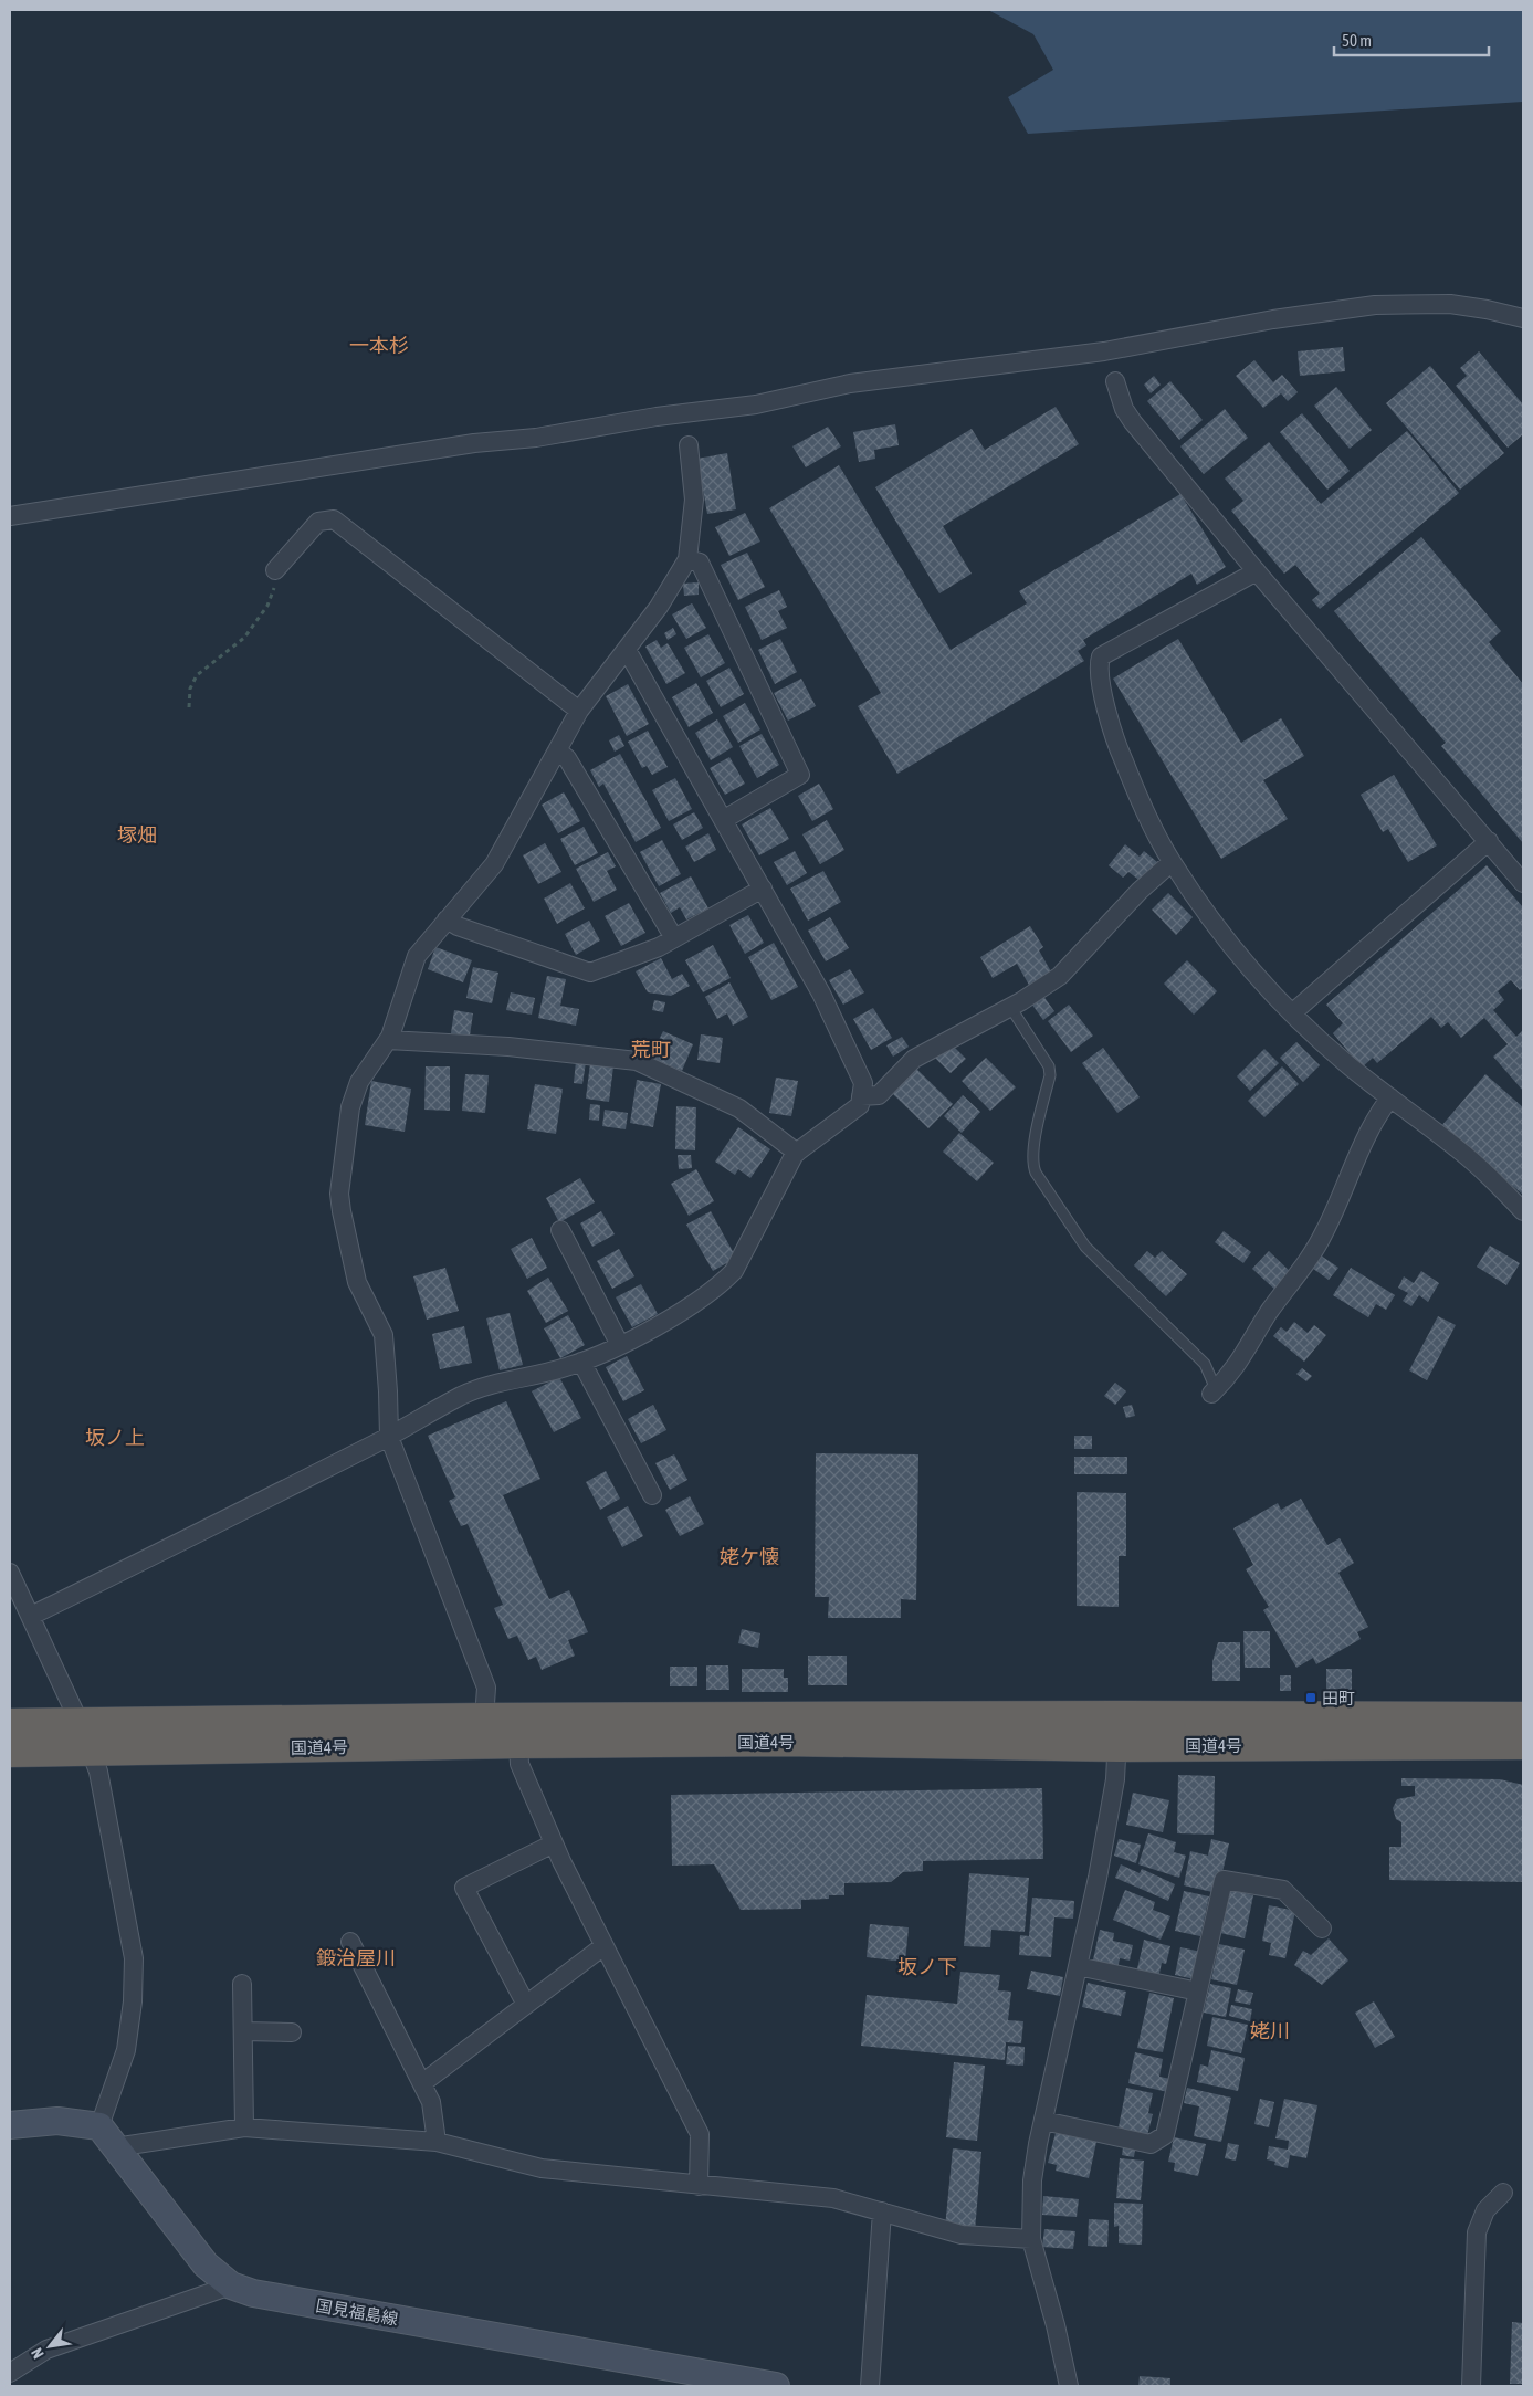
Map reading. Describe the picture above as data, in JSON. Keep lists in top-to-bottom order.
{
  "streets": {
    "highway": ["国道4号"],
    "main road": ["国見福島線"]
  },
  "districts": [
    "一本杉",
    "塚畑",
    "荒町",
    "坂ノ上",
    "姥ケ懐",
    "鍛治屋川",
    "坂ノ下",
    "姥川"
  ],
  "places": {
    "transit": ["田町"]
  },
  "scale_bar": "50 m",
  "north": "bottom left"
}
